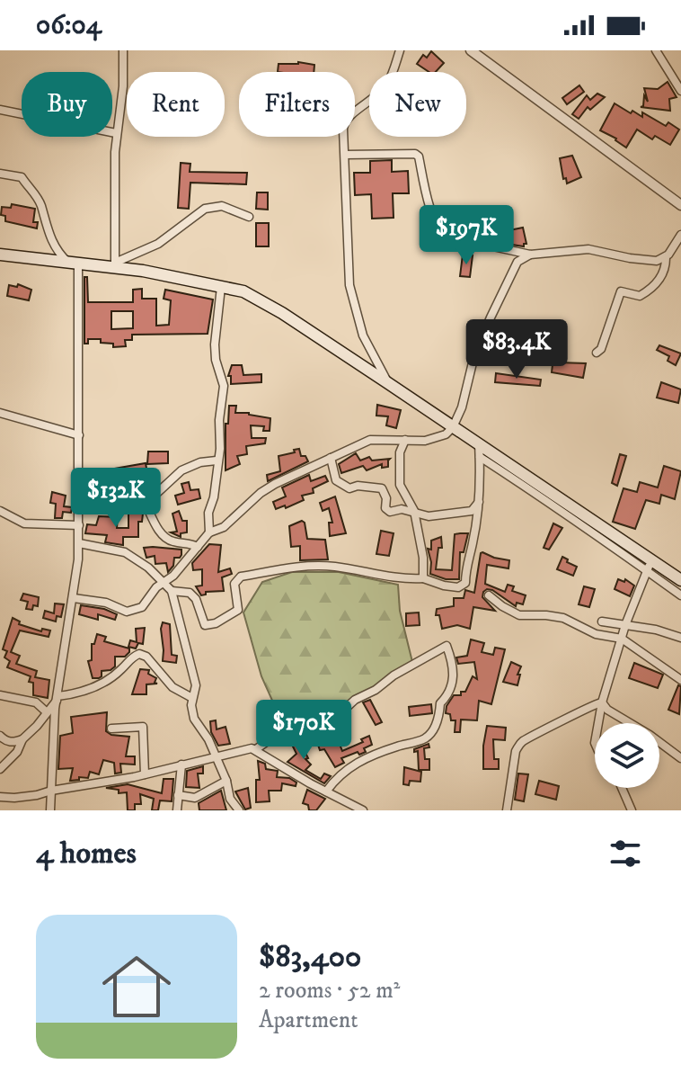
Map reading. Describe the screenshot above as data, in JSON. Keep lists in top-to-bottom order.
{
  "page": {
    "status": "06:04",
    "chip": [
      "Buy",
      "Rent",
      "Filters",
      "New"
    ],
    "price": [
      "$197K",
      "$83.4K",
      "$132K",
      "$170K"
    ],
    "heading": "4 homes",
    "list": [
      {
        "name": "$83,400",
        "note": "2 rooms · 52 m² · Apartment"
      }
    ]
  }
}
